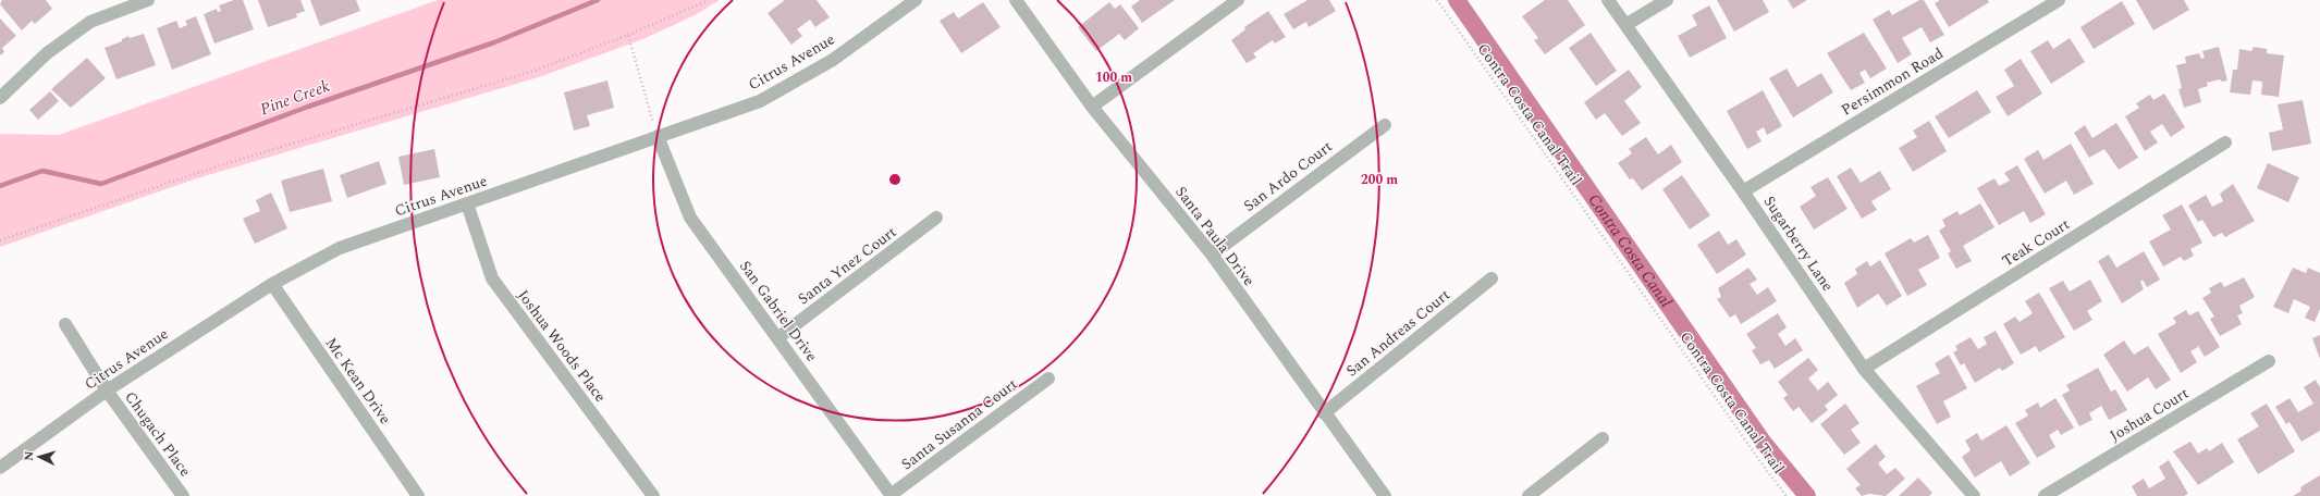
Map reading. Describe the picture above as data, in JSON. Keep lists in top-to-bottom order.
{
  "streets": {
    "street": [
      "Citrus Avenue",
      "Persimmon Road",
      "San Ardo Court",
      "Santa Paula Drive",
      "Teak Court",
      "Sugarberry Lane",
      "Santa Ynez Court",
      "San Gabriel Drive",
      "San Andreas Court",
      "Joshua Woods Place",
      "Mc Kean Drive",
      "Joshua Court",
      "Santa Susanna Court",
      "Chugach Place"
    ],
    "path": ["Contra Costa Canal Trail"]
  },
  "crossings": [
    ["Citrus Avenue", "San Gabriel Drive"],
    ["Citrus Avenue", "Joshua Woods Place"],
    ["Citrus Avenue", "Mc Kean Drive"],
    ["Citrus Avenue", "Chugach Place"],
    ["Persimmon Road", "Sugarberry Lane"],
    ["San Ardo Court", "Santa Paula Drive"],
    ["Santa Paula Drive", "San Andreas Court"],
    ["Teak Court", "Sugarberry Lane"],
    ["Santa Ynez Court", "San Gabriel Drive"],
    ["San Gabriel Drive", "Santa Susanna Court"]
  ],
  "water": ["Pine Creek", "Contra Costa Canal"],
  "north": "left",
  "rings": ["100 m", "200 m"]
}
